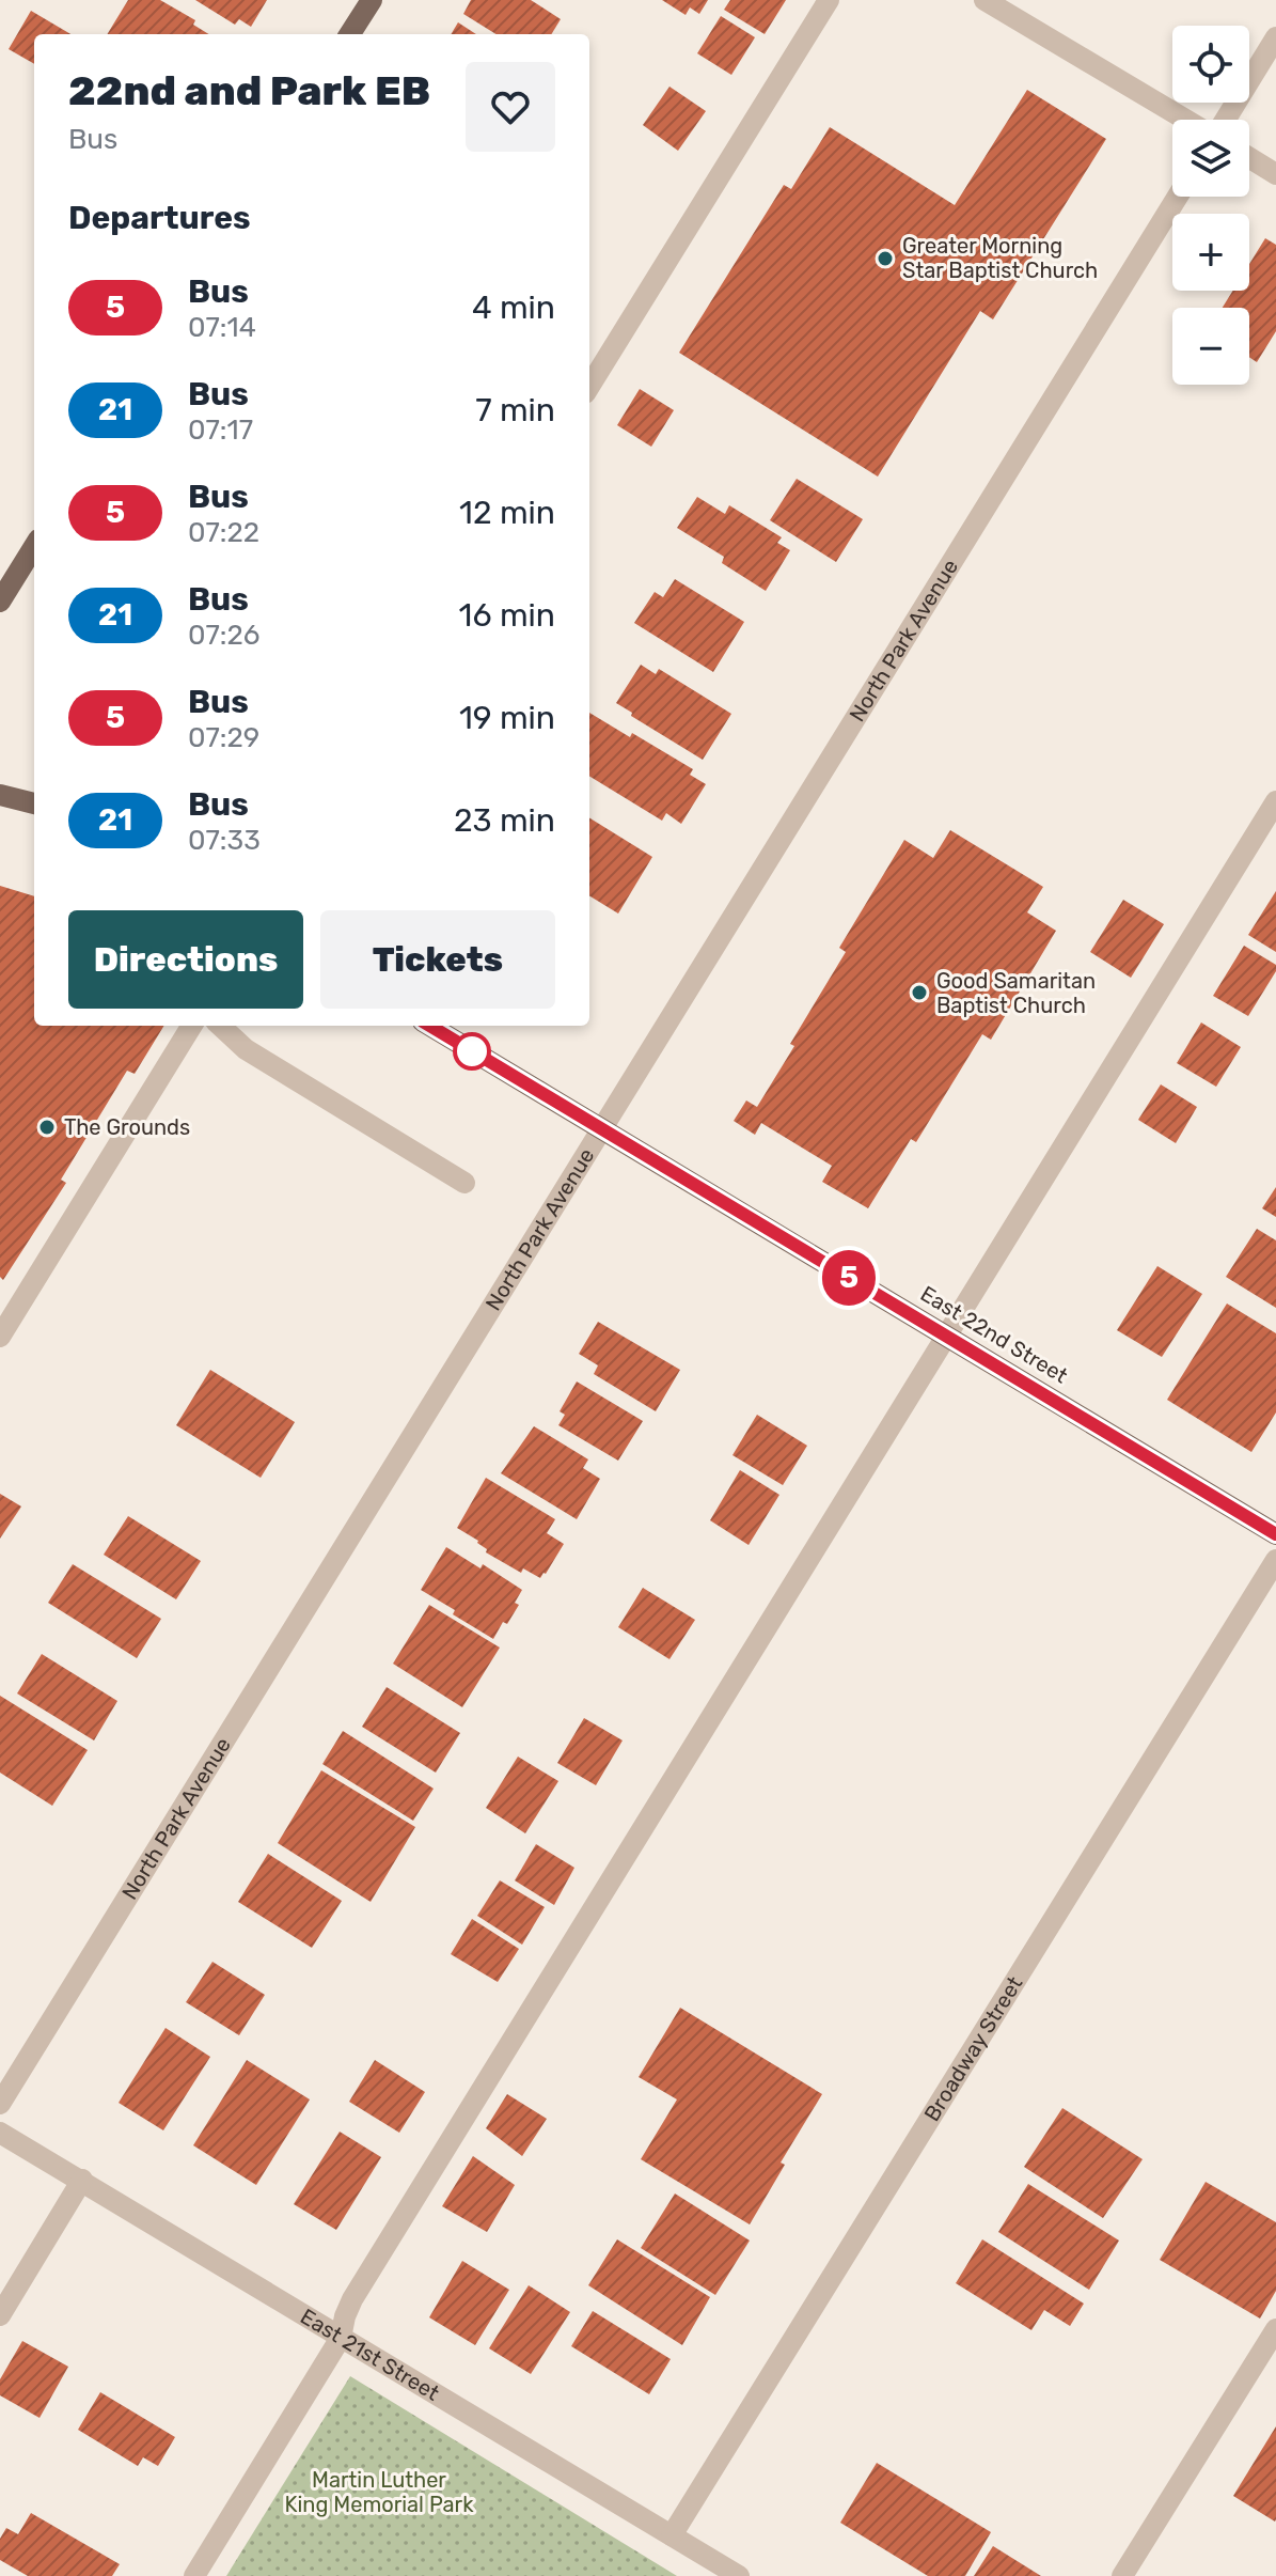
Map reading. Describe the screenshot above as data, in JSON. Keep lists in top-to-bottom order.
{
  "streets": {
    "main road": ["East 22nd Street"],
    "street": ["North Park Avenue", "Broadway Street", "East 21st Street"]
  },
  "crossings": [
    ["North Park Avenue", "East 22nd Street"],
    ["Broadway Street", "East 21st Street"]
  ],
  "parks": ["Martin Luther King Memorial Park"],
  "places": ["Greater Morning Star Baptist Church", "Good Samaritan Baptist Church", "The Grounds"],
  "lines": ["bus line 5"],
  "page": {
    "on_map": "5",
    "map_buttons": ["+", "−"],
    "heading": [
      ["22nd and Park EB", "Bus"],
      "Departures"
    ],
    "list": [
      {
        "mark": "5",
        "name": "Bus",
        "note": "07:14",
        "value": "4 min"
      },
      {
        "mark": "21",
        "name": "Bus",
        "note": "07:17",
        "value": "7 min"
      },
      {
        "mark": "5",
        "name": "Bus",
        "note": "07:22",
        "value": "12 min"
      },
      {
        "mark": "21",
        "name": "Bus",
        "note": "07:26",
        "value": "16 min"
      },
      {
        "mark": "5",
        "name": "Bus",
        "note": "07:29",
        "value": "19 min"
      },
      {
        "mark": "21",
        "name": "Bus",
        "note": "07:33",
        "value": "23 min"
      }
    ],
    "buttons": ["Directions", "Tickets"]
  }
}
